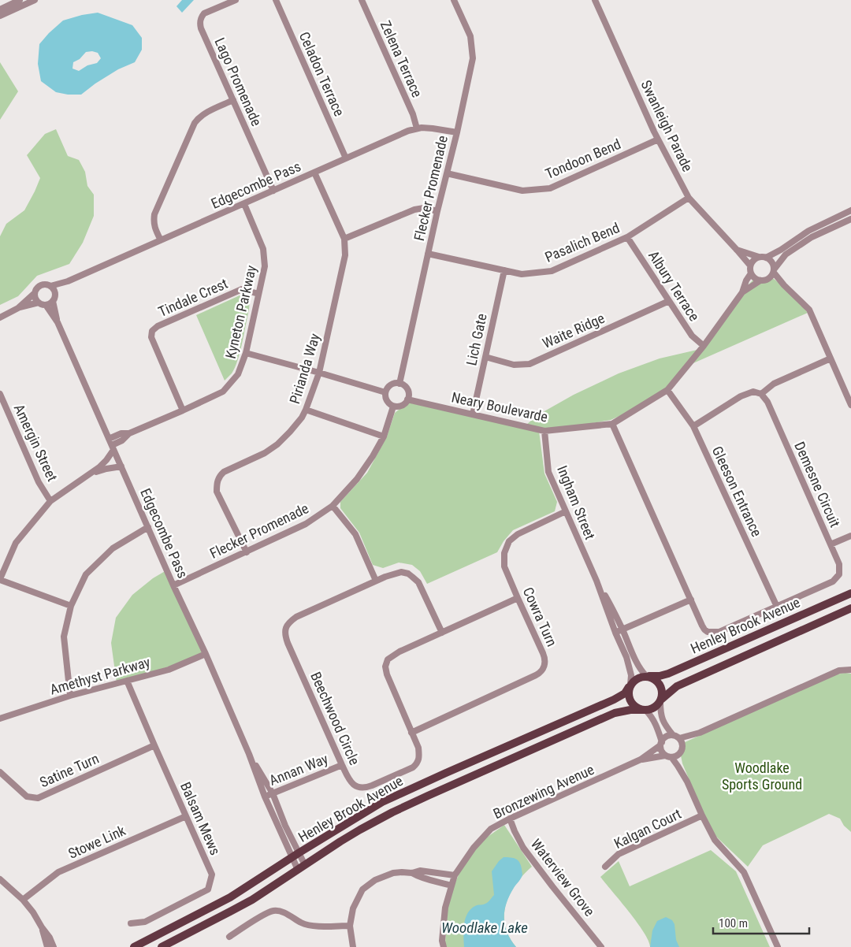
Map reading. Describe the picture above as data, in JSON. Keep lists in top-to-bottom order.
{
  "streets": {
    "main road": ["Henley Brook Avenue"],
    "street": [
      "Zelena Terrace",
      "Celadon Terrace",
      "Lago Promenade",
      "Swanleigh Parade",
      "Tondoon Bend",
      "Edgecombe Pass",
      "Flecker Promenade",
      "Pasalich Bend",
      "Albury Terrace",
      "Tindale Crest",
      "Kyneton Parkway",
      "Waite Ridge",
      "Lich Gate",
      "Pirianda Way",
      "Neary Boulevarde",
      "Amergin Street",
      "Demesne Circuit",
      "Gleeson Entrance",
      "Ingham Street",
      "Cowra Turn",
      "Amethyst Parkway",
      "Beechwood Circle",
      "Annan Way",
      "Satine Turn",
      "Bronzewing Avenue",
      "Balsam Mews",
      "Kalgan Court",
      "Stowe Link",
      "Waterview Grove"
    ]
  },
  "crossings": [
    ["Zelena Terrace", "Edgecombe Pass"],
    ["Celadon Terrace", "Edgecombe Pass"],
    ["Lago Promenade", "Edgecombe Pass"],
    ["Swanleigh Parade", "Tondoon Bend"],
    ["Swanleigh Parade", "Pasalich Bend"],
    ["Swanleigh Parade", "Neary Boulevarde"],
    ["Tondoon Bend", "Flecker Promenade"],
    ["Edgecombe Pass", "Flecker Promenade"],
    ["Edgecombe Pass", "Kyneton Parkway"],
    ["Edgecombe Pass", "Pirianda Way"],
    ["Edgecombe Pass", "Henley Brook Avenue"],
    ["Edgecombe Pass", "Amethyst Parkway"],
    ["Edgecombe Pass", "Annan Way"],
    ["Flecker Promenade", "Pasalich Bend"],
    ["Flecker Promenade", "Pirianda Way"],
    ["Flecker Promenade", "Neary Boulevarde"],
    ["Pasalich Bend", "Albury Terrace"],
    ["Pasalich Bend", "Lich Gate"],
    ["Albury Terrace", "Waite Ridge"],
    ["Albury Terrace", "Neary Boulevarde"],
    ["Tindale Crest", "Kyneton Parkway"],
    ["Kyneton Parkway", "Amergin Street"],
    ["Waite Ridge", "Lich Gate"],
    ["Lich Gate", "Neary Boulevarde"],
    ["Neary Boulevarde", "Demesne Circuit"],
    ["Neary Boulevarde", "Gleeson Entrance"],
    ["Neary Boulevarde", "Ingham Street"],
    ["Demesne Circuit", "Gleeson Entrance"],
    ["Ingham Street", "Cowra Turn"],
    ["Ingham Street", "Henley Brook Avenue"],
    ["Cowra Turn", "Beechwood Circle"],
    ["Amethyst Parkway", "Balsam Mews"],
    ["Beechwood Circle", "Annan Way"],
    ["Satine Turn", "Balsam Mews"],
    ["Bronzewing Avenue", "Waterview Grove"],
    ["Balsam Mews", "Stowe Link"]
  ],
  "water": ["Woodlake Lake"],
  "parks": ["Woodlake Sports Ground"],
  "scale_bar": "100 m"
}
